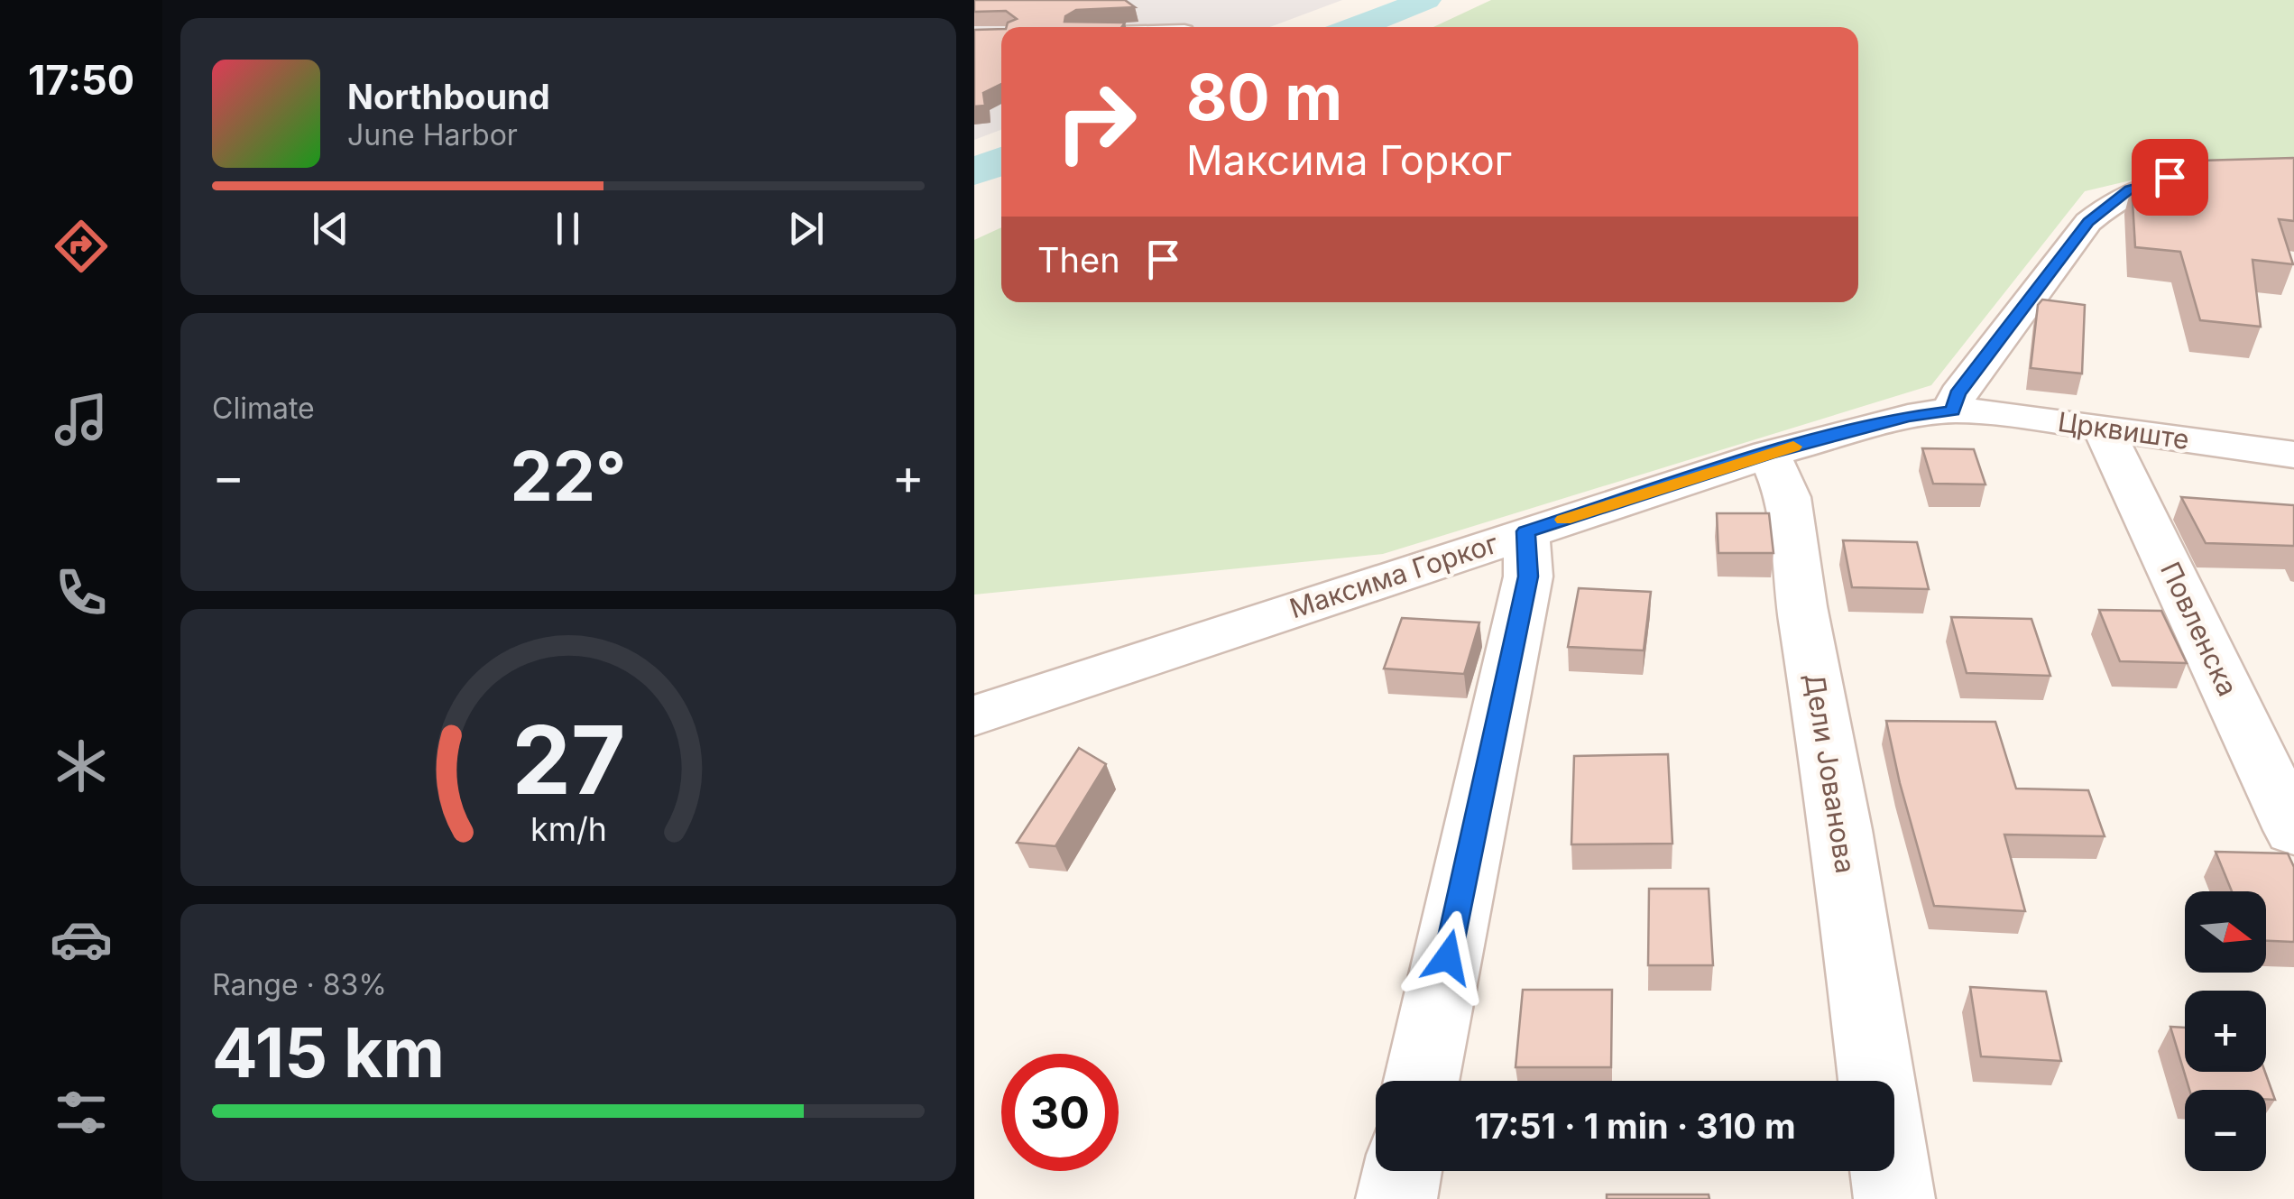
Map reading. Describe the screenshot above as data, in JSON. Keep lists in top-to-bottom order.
{
  "streets": {
    "street": [
      "Црквиште",
      "Максима Горког",
      "Повленска",
      "Дели Јованова"
    ]
  },
  "crossings": [
    ["Црквиште", "Максима Горког"],
    ["Црквиште", "Повленска"],
    ["Максима Горког", "Дели Јованова"]
  ],
  "north": "right",
  "page": {
    "tabs": "17:50",
    "turn": ["80 m", "Максима Горког"],
    "song": ["Northbound", "June Harbor"],
    "then": "Then",
    "tile": [
      "Climate",
      ["Range · 83%", "415 km"]
    ],
    "heat": ["−", "22°", "+"],
    "map_buttons": ["+", "−"],
    "limit": "30",
    "trip": "17:51 · 1 min · 310 m",
    "gauge": ["27", "km/h"]
  }
}
